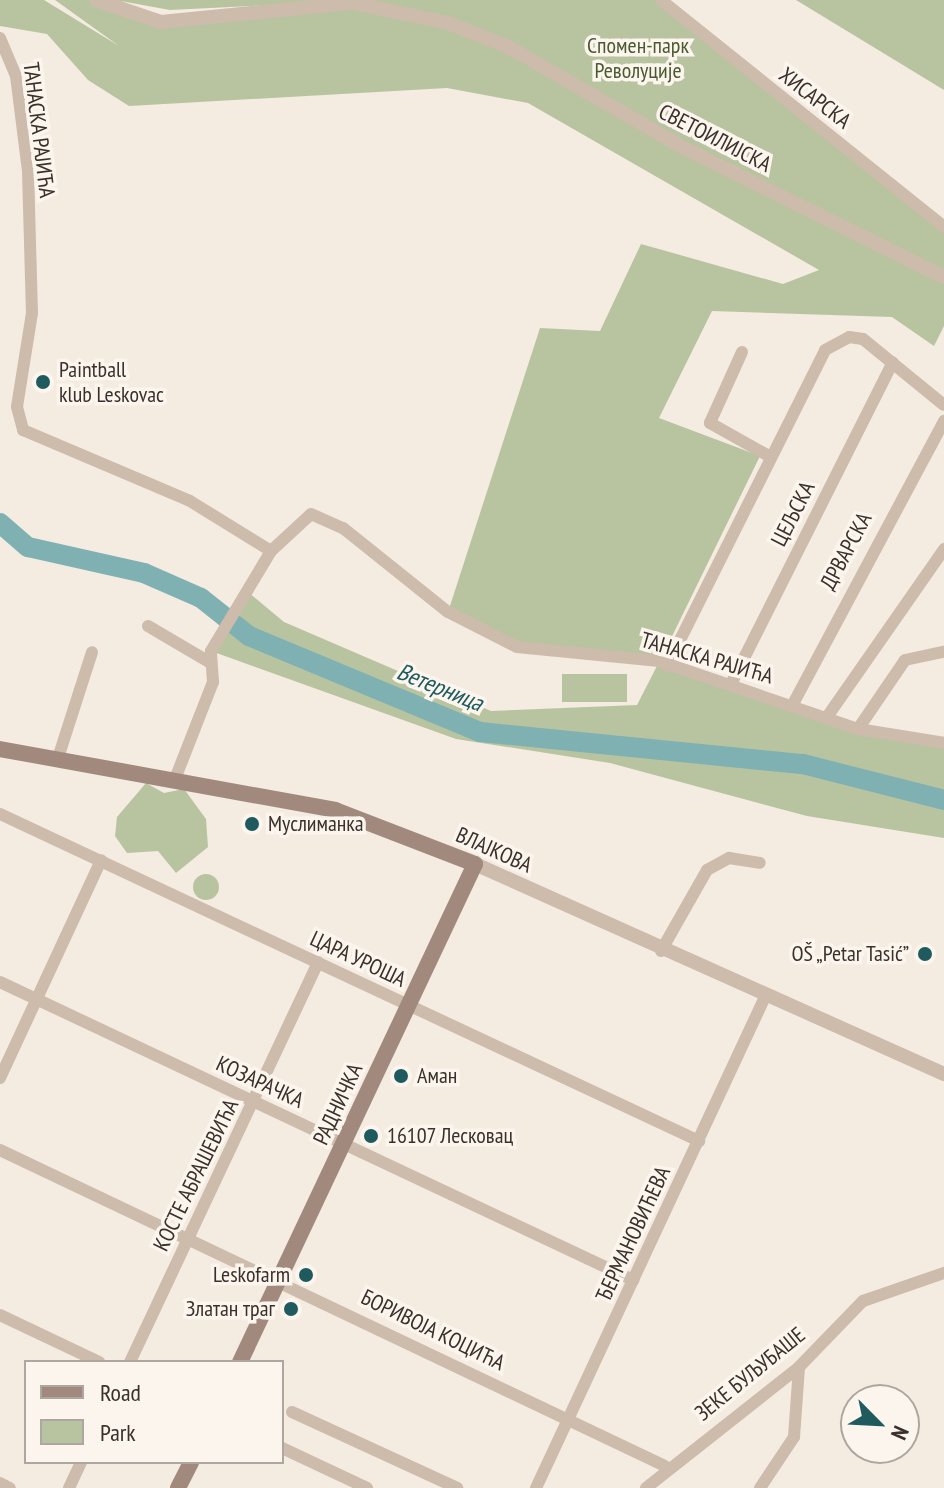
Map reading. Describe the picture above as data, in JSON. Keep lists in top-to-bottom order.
{
  "streets": {
    "main road": ["ВЛАЈКОВА", "РАДНИЧКА"],
    "street": [
      "ХИСАРСКА",
      "ТАНАСКА РАЈИЋА",
      "СВЕТОИЛИЈСКА",
      "ЦЕЉСКА",
      "ДРВАРСКА",
      "ЦАРА УРОША",
      "КОЗАРАЧКА",
      "КОСТЕ АБРАШЕВИЋА",
      "ЂЕРМАНОВИЋЕВА",
      "БОРИВОЈА КОЦИЋА",
      "ЗЕКЕ БУЉУБАШЕ"
    ]
  },
  "crossings": [
    ["ТАНАСКА РАЈИЋА", "ЦЕЉСКА"],
    ["ТАНАСКА РАЈИЋА", "ДРВАРСКА"],
    ["ВЛАЈКОВА", "РАДНИЧКА"],
    ["ВЛАЈКОВА", "ЂЕРМАНОВИЋЕВА"],
    ["ЦАРА УРОША", "РАДНИЧКА"],
    ["ЦАРА УРОША", "КОСТЕ АБРАШЕВИЋА"],
    ["ЦАРА УРОША", "ЂЕРМАНОВИЋЕВА"],
    ["КОЗАРАЧКА", "РАДНИЧКА"],
    ["КОЗАРАЧКА", "КОСТЕ АБРАШЕВИЋА"],
    ["КОЗАРАЧКА", "ЂЕРМАНОВИЋЕВА"],
    ["РАДНИЧКА", "БОРИВОЈА КОЦИЋА"],
    ["КОСТЕ АБРАШЕВИЋА", "БОРИВОЈА КОЦИЋА"],
    ["ЂЕРМАНОВИЋЕВА", "БОРИВОЈА КОЦИЋА"]
  ],
  "water": ["Ветерница"],
  "parks": ["Спомен-парк Револуције"],
  "places": [
    "Paintball klub Leskovac",
    "Муслиманка",
    "OŠ „Petar Tasić”",
    "Аман",
    "16107 Лесковац",
    "Leskofarm",
    "Златан траг"
  ],
  "legend": ["Road", "Park"],
  "north": "bottom right"
}
